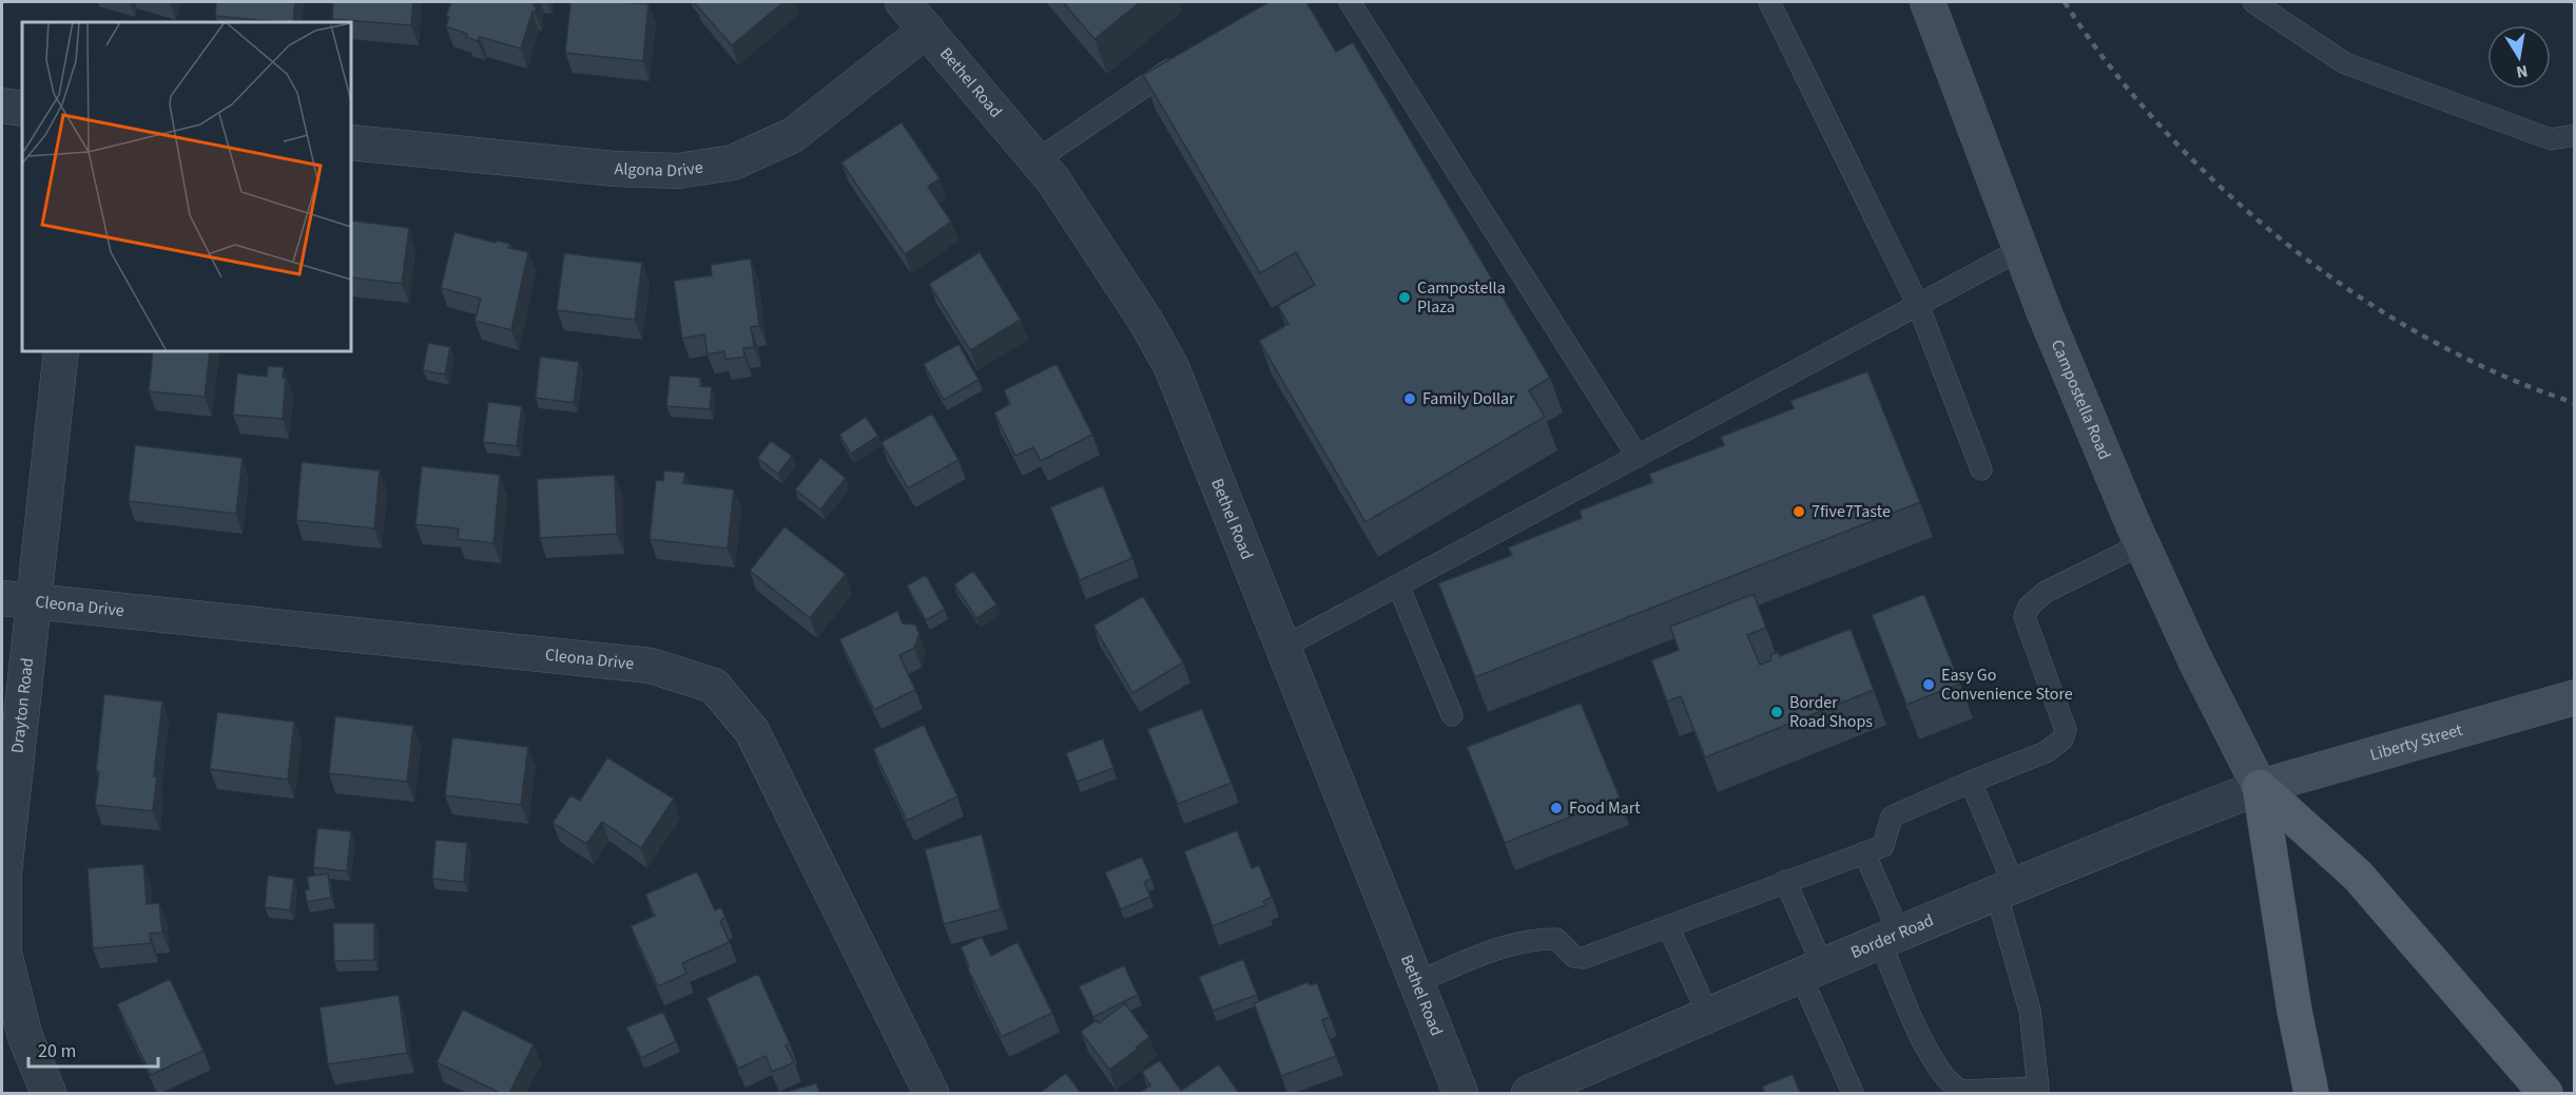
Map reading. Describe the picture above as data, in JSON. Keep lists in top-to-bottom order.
{
  "streets": {
    "main road": ["Campostella Road", "Liberty Street"],
    "street": [
      "Bethel Road",
      "Algona Drive",
      "Cleona Drive",
      "Drayton Road",
      "Border Road"
    ]
  },
  "crossings": [
    ["Bethel Road", "Algona Drive"],
    ["Campostella Road", "Liberty Street"],
    ["Campostella Road", "Border Road"],
    ["Cleona Drive", "Drayton Road"],
    ["Liberty Street", "Border Road"]
  ],
  "places": [
    "Campostella Plaza",
    "Family Dollar",
    "7five7Taste",
    "Easy Go Convenience Store",
    "Border Road Shops",
    "Food Mart"
  ],
  "scale_bar": "20 m",
  "north": "bottom"
}
